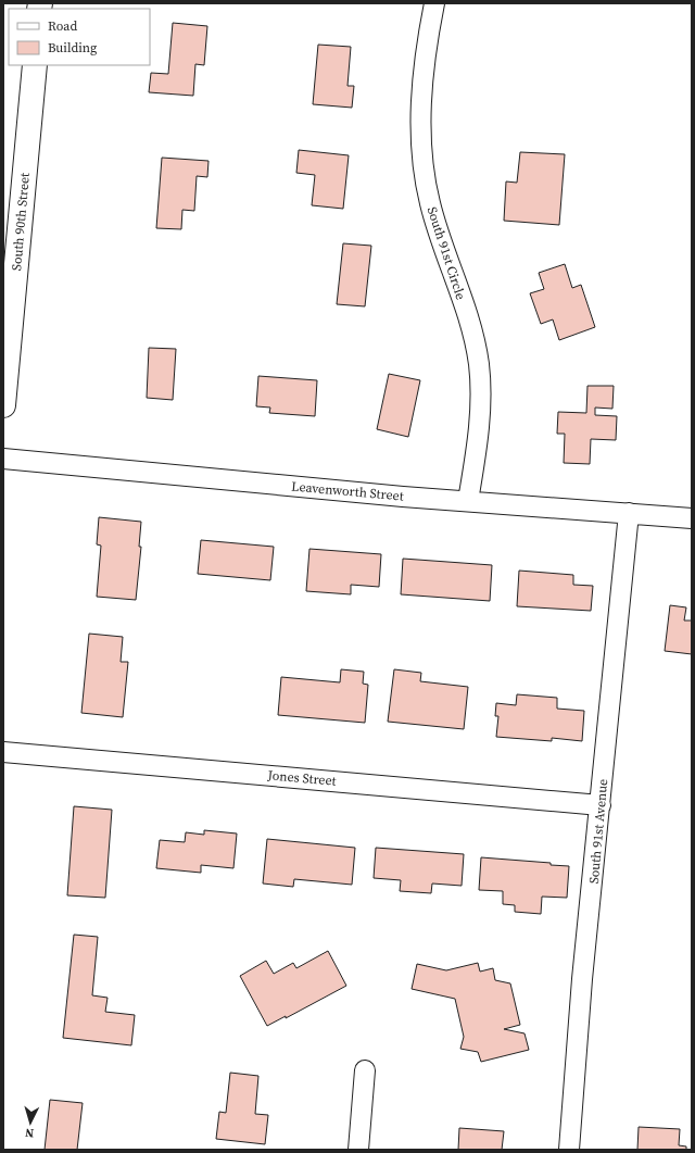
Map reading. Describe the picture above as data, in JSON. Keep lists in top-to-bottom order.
{
  "streets": {
    "main road": ["South 90th Street"],
    "street": [
      "South 91st Circle",
      "Leavenworth Street",
      "Jones Street",
      "South 91st Avenue"
    ]
  },
  "crossings": [
    ["South 91st Circle", "Leavenworth Street"],
    ["Leavenworth Street", "South 91st Avenue"],
    ["Jones Street", "South 91st Avenue"]
  ],
  "legend": ["Road", "Building"],
  "north": "bottom"
}
